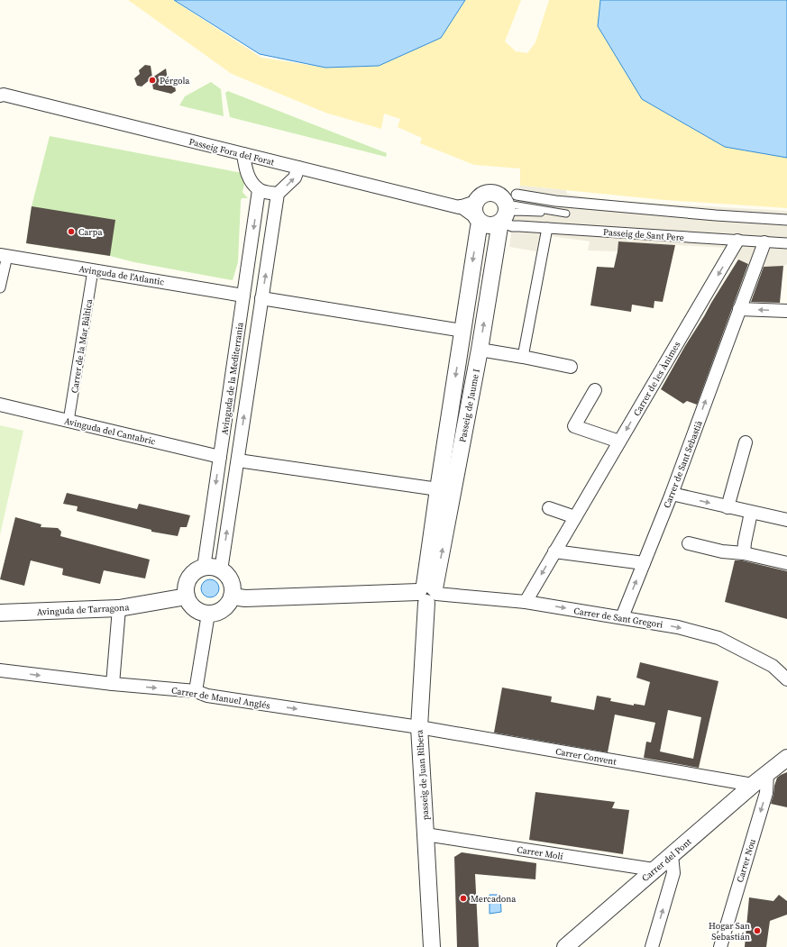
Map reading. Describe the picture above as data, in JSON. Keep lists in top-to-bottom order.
{
  "streets": {
    "street": [
      "Passeig Fora del Forat",
      "Passeig de Sant Pere",
      "Avinguda de l'Atlantic",
      "Carrer de la Mar Bàltica",
      "Avinguda de la Mediterrania",
      "Carrer de les Ànimes",
      "Passeig de Jaume I",
      "Avinguda del Cantabric",
      "Carrer de Sant Sebastià",
      "Avinguda de Tarragona",
      "Carrer de Sant Gregori",
      "Carrer de Manuel Anglés",
      "Carrer Convent",
      "passeig de Juan Ribera",
      "Carrer Molí",
      "Carrer del Pont",
      "Carrer Nou"
    ]
  },
  "crossings": [
    ["Passeig Fora del Forat", "Passeig de Sant Pere"],
    ["Passeig Fora del Forat", "Passeig de Jaume I"],
    ["Passeig de Sant Pere", "Carrer de les Ànimes"],
    ["Passeig de Sant Pere", "Passeig de Jaume I"],
    ["Passeig de Sant Pere", "Carrer de Sant Sebastià"],
    ["Avinguda de l'Atlantic", "Carrer de la Mar Bàltica"],
    ["Avinguda de l'Atlantic", "Avinguda de la Mediterrania"],
    ["Carrer de la Mar Bàltica", "Avinguda del Cantabric"],
    ["Avinguda de la Mediterrania", "Avinguda del Cantabric"],
    ["Avinguda de la Mediterrania", "Avinguda de Tarragona"],
    ["Carrer de les Ànimes", "Carrer de Sant Gregori"],
    ["Passeig de Jaume I", "Carrer de Sant Gregori"],
    ["Passeig de Jaume I", "passeig de Juan Ribera"],
    ["Carrer de Sant Sebastià", "Carrer de Sant Gregori"],
    ["Carrer de Sant Gregori", "passeig de Juan Ribera"],
    ["Carrer de Manuel Anglés", "Carrer Convent"],
    ["Carrer de Manuel Anglés", "passeig de Juan Ribera"],
    ["Carrer Convent", "passeig de Juan Ribera"],
    ["Carrer Convent", "Carrer del Pont"],
    ["passeig de Juan Ribera", "Carrer Molí"],
    ["Carrer Molí", "Carrer del Pont"],
    ["Carrer del Pont", "Carrer Nou"]
  ],
  "one_way": ["Carrer de les Ànimes", "Carrer de Manuel Anglés"],
  "places": [
    "Pérgola",
    "Carpa",
    "Mercadona",
    "Hogar San Sebastián"
  ]
}
